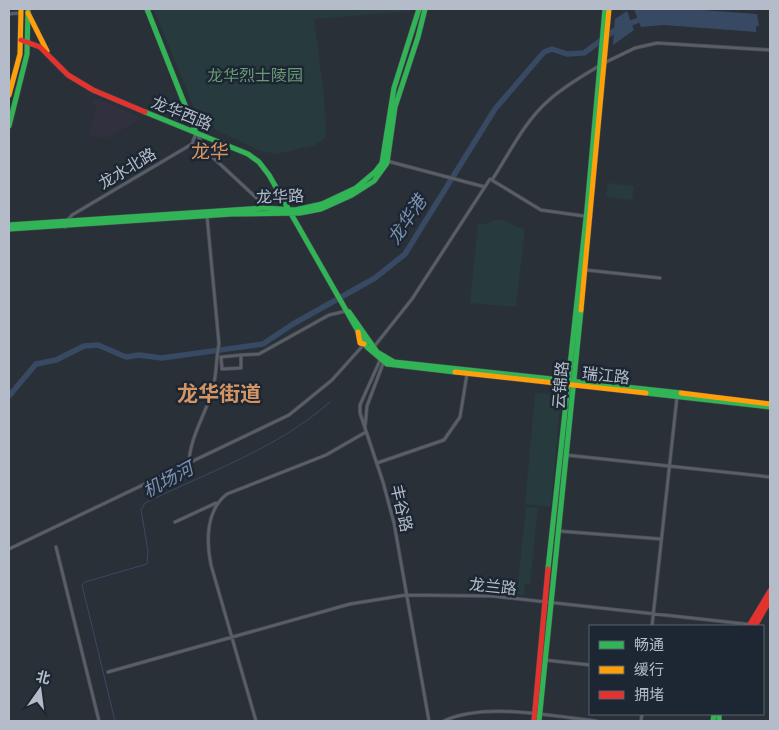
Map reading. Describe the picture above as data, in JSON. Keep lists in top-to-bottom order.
{
  "streets": {
    "main road": [
      "龙华西路",
      "龙华路",
      "瑞江路",
      "云锦路"
    ],
    "street": ["龙水北路", "丰谷路", "龙兰路"]
  },
  "crossings": [
    ["龙华西路", "龙水北路"],
    ["龙华西路", "龙华路"],
    ["龙华西路", "瑞江路"],
    ["龙华西路", "丰谷路"],
    ["龙水北路", "龙华路"],
    ["瑞江路", "云锦路"],
    ["瑞江路", "丰谷路"],
    ["云锦路", "龙兰路"],
    ["丰谷路", "龙兰路"]
  ],
  "districts": ["龙华", "龙华街道"],
  "water": ["龙华港", "机场河"],
  "parks": ["龙华烈士陵园"],
  "legend": ["畅通", "缓行", "拥堵"],
  "north": "top"
}
